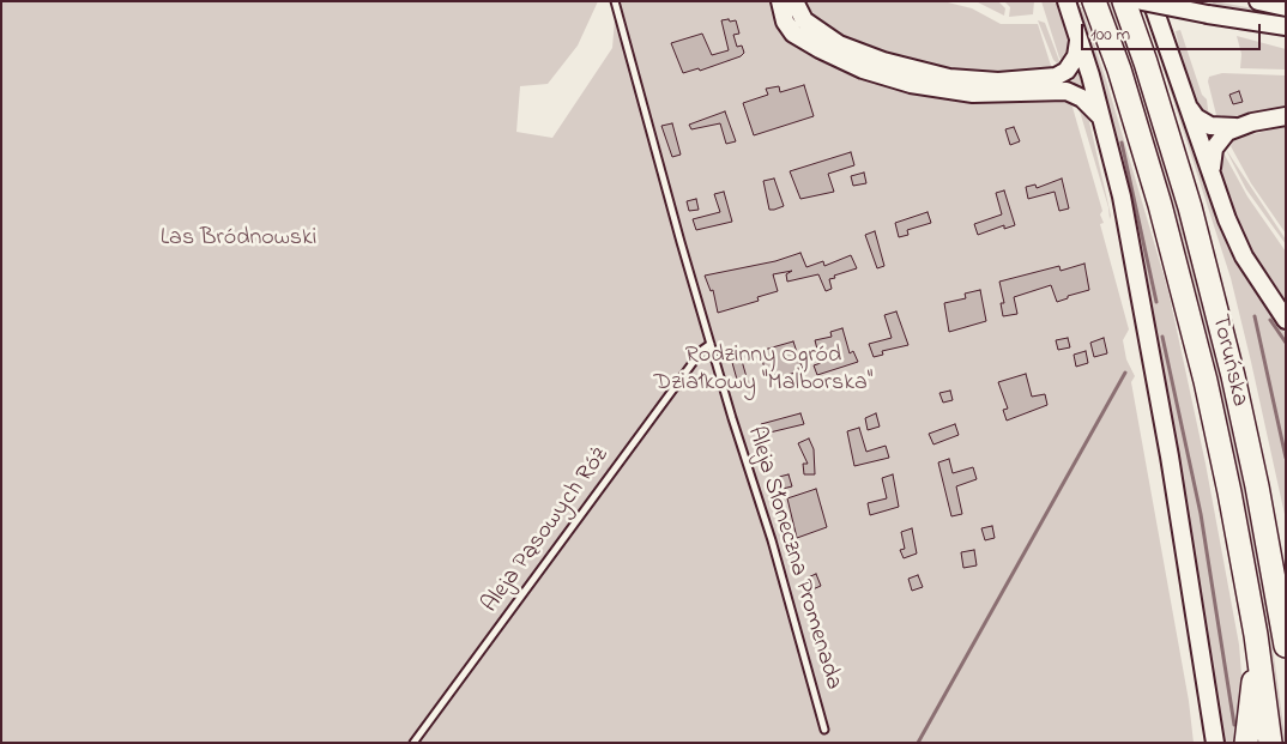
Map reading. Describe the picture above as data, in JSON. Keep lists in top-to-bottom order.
{
  "streets": {
    "highway": ["Toruńska"],
    "lane": ["Aleja Pąsowych Róż", "Aleja Słoneczna Promenada"]
  },
  "crossings": [
    ["Aleja Pąsowych Róż", "Aleja Słoneczna Promenada"]
  ],
  "parks": ["Las Bródnowski", "Rodzinny Ogród Działkowy \"Malborska\""],
  "scale_bar": "100 m"
}
